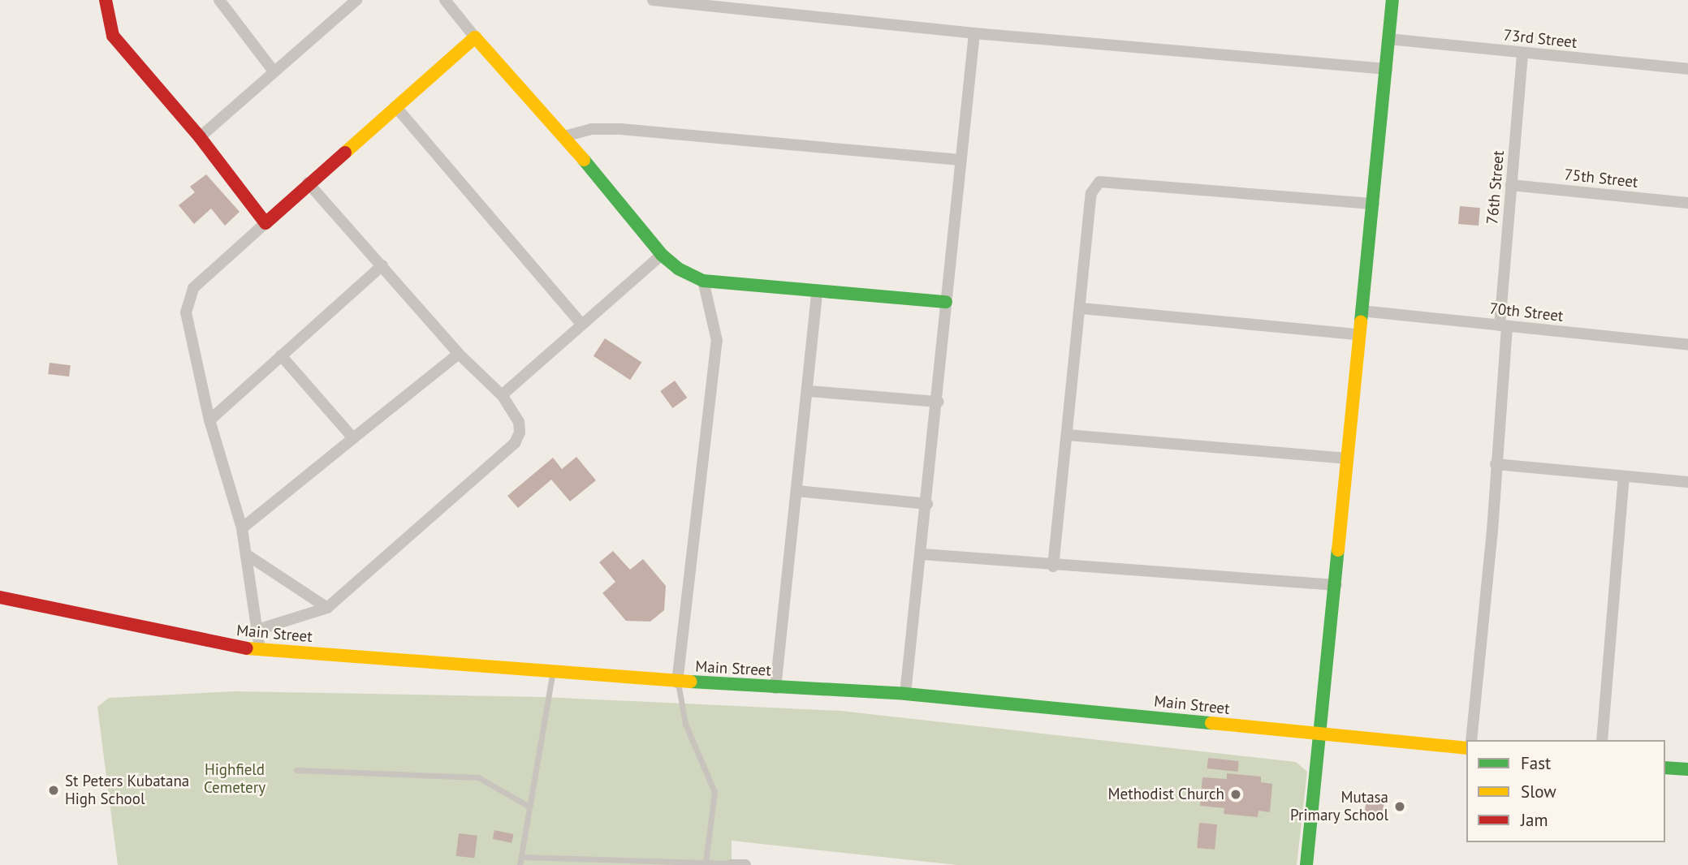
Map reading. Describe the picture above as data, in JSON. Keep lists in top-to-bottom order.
{
  "streets": {
    "street": [
      "73rd Street",
      "75th Street",
      "76th Street",
      "70th Street",
      "Main Street"
    ]
  },
  "crossings": [
    ["73rd Street", "76th Street"],
    ["75th Street", "76th Street"],
    ["76th Street", "70th Street"]
  ],
  "parks": ["Highfield Cemetery"],
  "places": ["St Peters Kubatana High School", "Methodist Church", "Mutasa Primary School"],
  "legend": ["Fast", "Slow", "Jam"]
}
